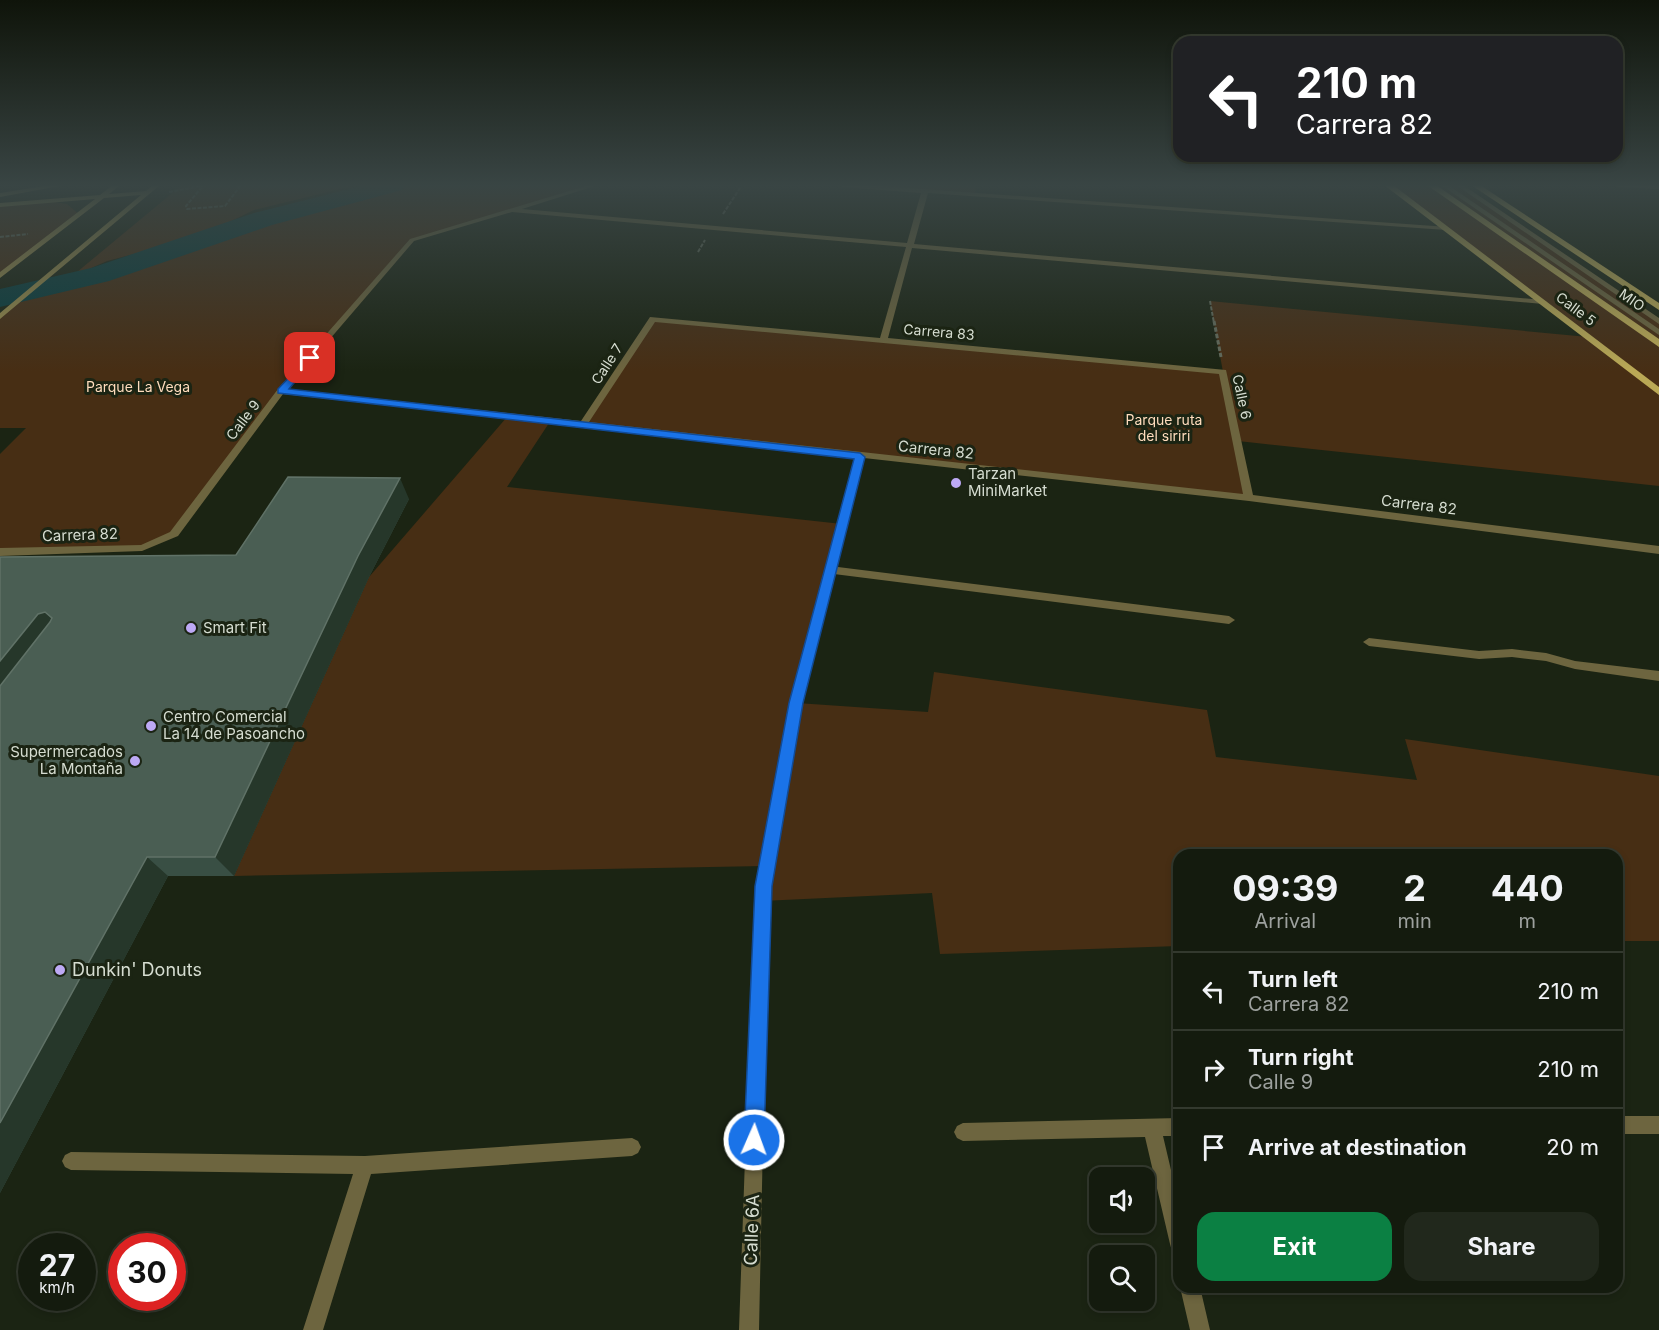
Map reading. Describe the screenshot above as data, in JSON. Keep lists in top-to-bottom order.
{
  "streets": {
    "main road": ["Calle 5"],
    "street": [
      "MIO",
      "Carrera 83",
      "Calle 7",
      "Calle 6",
      "Calle 9",
      "Carrera 82",
      "Calle 6A"
    ]
  },
  "crossings": [
    ["Carrera 83", "Calle 7"],
    ["Carrera 83", "Calle 6"],
    ["Calle 7", "Carrera 82"],
    ["Calle 6", "Carrera 82"],
    ["Calle 9", "Carrera 82"],
    ["Carrera 82", "Calle 6A"]
  ],
  "parks": ["Parque La Vega", "Parque ruta del siriri"],
  "places": [
    "Tarzan MiniMarket",
    "Smart Fit",
    "Centro Comercial La 14 de Pasoancho",
    "Supermercados La Montaña",
    "Dunkin' Donuts"
  ],
  "page": {
    "turn": ["210 m", "Carrera 82"],
    "eta": [
      "09:39",
      "Arrival",
      "2",
      "min",
      "440",
      "m"
    ],
    "list": [
      {
        "name": "Turn left",
        "note": "Carrera 82",
        "value": "210 m"
      },
      {
        "name": "Turn right",
        "note": "Calle 9",
        "value": "210 m"
      },
      {
        "name": "Arrive at destination",
        "value": "20 m"
      }
    ],
    "buttons": ["Exit", "Share"],
    "speed": "27 km/h",
    "limit": "30"
  }
}
